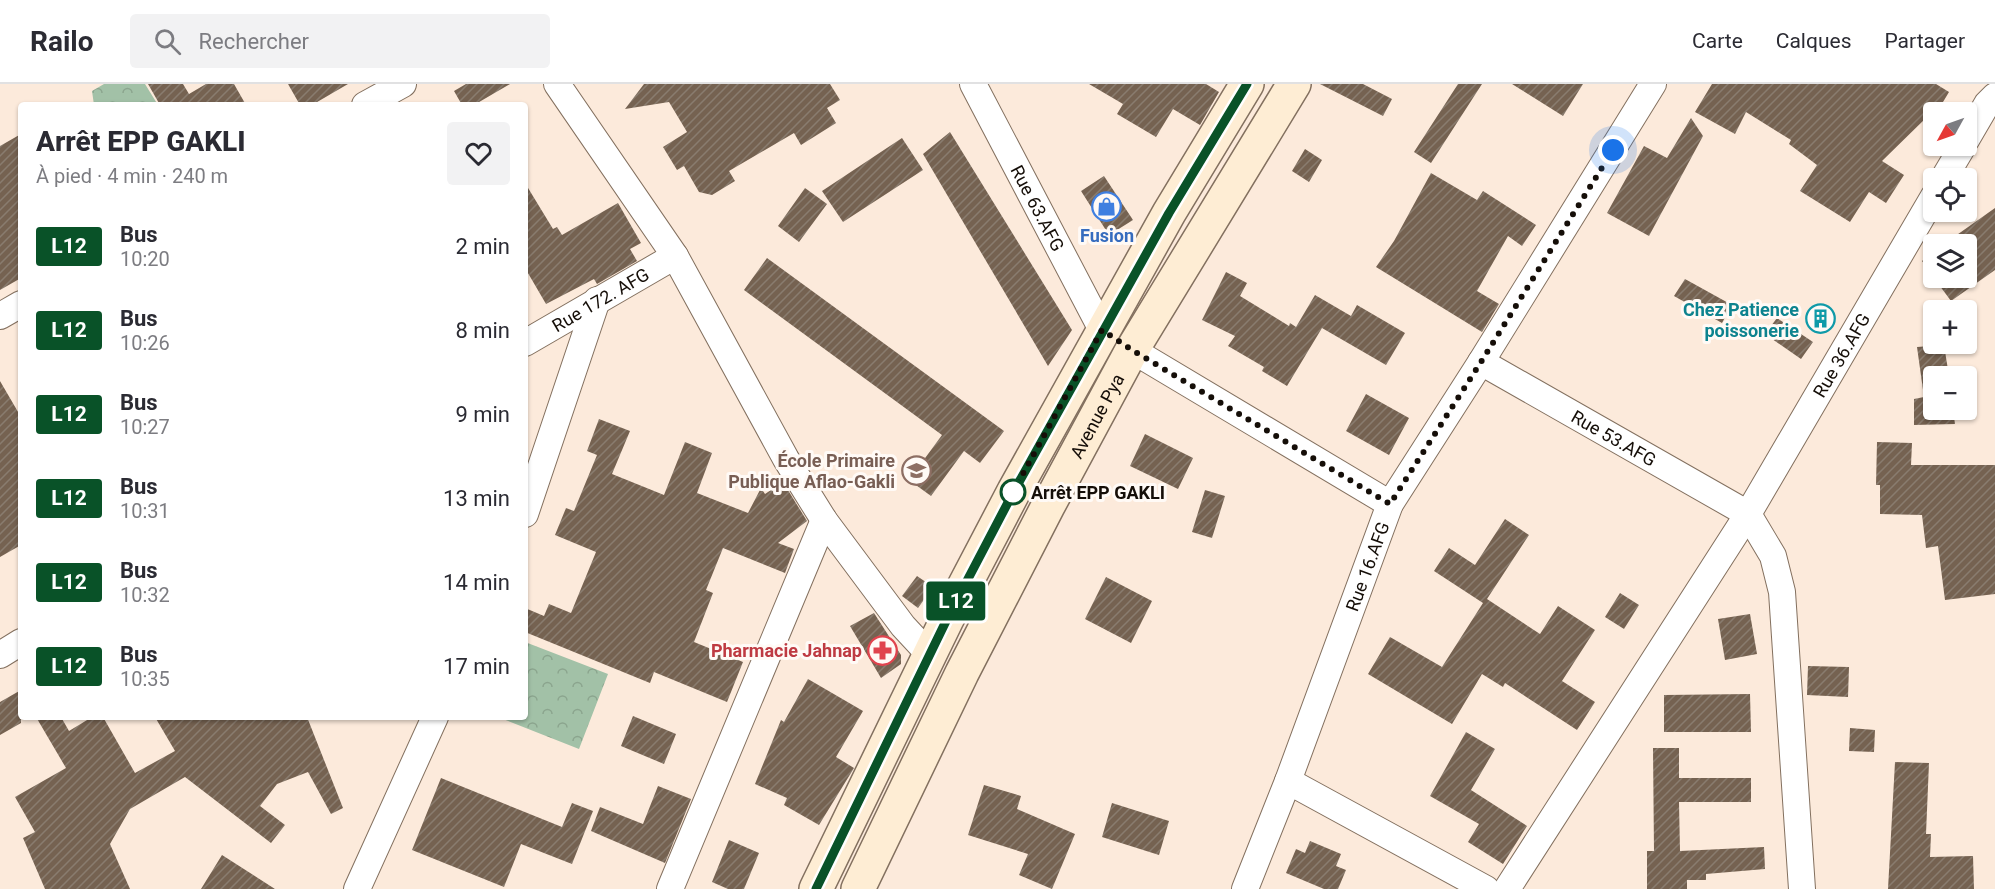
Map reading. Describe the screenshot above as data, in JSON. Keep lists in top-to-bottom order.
{
  "streets": {
    "main road": ["Avenue Pya"],
    "street": [
      "Rue 63.AFG",
      "Rue 172. AFG",
      "Rue 36.AFG",
      "Rue 53.AFG",
      "Rue 16.AFG"
    ]
  },
  "crossings": [
    ["Rue 63.AFG", "Avenue Pya"],
    ["Rue 36.AFG", "Rue 53.AFG"],
    ["Rue 53.AFG", "Rue 16.AFG"]
  ],
  "places": {
    "shop": ["Fusion"],
    "building": ["Chez Patience poissonerie"],
    "school or university": ["École Primaire Publique Aflao-Gakli"],
    "other": ["Arrêt EPP GAKLI"],
    "pharmacy": ["Pharmacie Jahnap"]
  },
  "lines": ["bus line L12"],
  "north": "bottom left",
  "page": {
    "header": "Railo",
    "search": "Rechercher",
    "nav": ["Carte", "Calques", "Partager"],
    "on_map": "L12",
    "map_buttons": ["+", "−"],
    "heading": ["Arrêt EPP GAKLI", "À pied · 4 min · 240 m"],
    "list": [
      {
        "mark": "L12",
        "name": "Bus",
        "note": "10:20",
        "value": "2 min"
      },
      {
        "mark": "L12",
        "name": "Bus",
        "note": "10:26",
        "value": "8 min"
      },
      {
        "mark": "L12",
        "name": "Bus",
        "note": "10:27",
        "value": "9 min"
      },
      {
        "mark": "L12",
        "name": "Bus",
        "note": "10:31",
        "value": "13 min"
      },
      {
        "mark": "L12",
        "name": "Bus",
        "note": "10:32",
        "value": "14 min"
      },
      {
        "mark": "L12",
        "name": "Bus",
        "note": "10:35",
        "value": "17 min"
      }
    ]
  }
}
